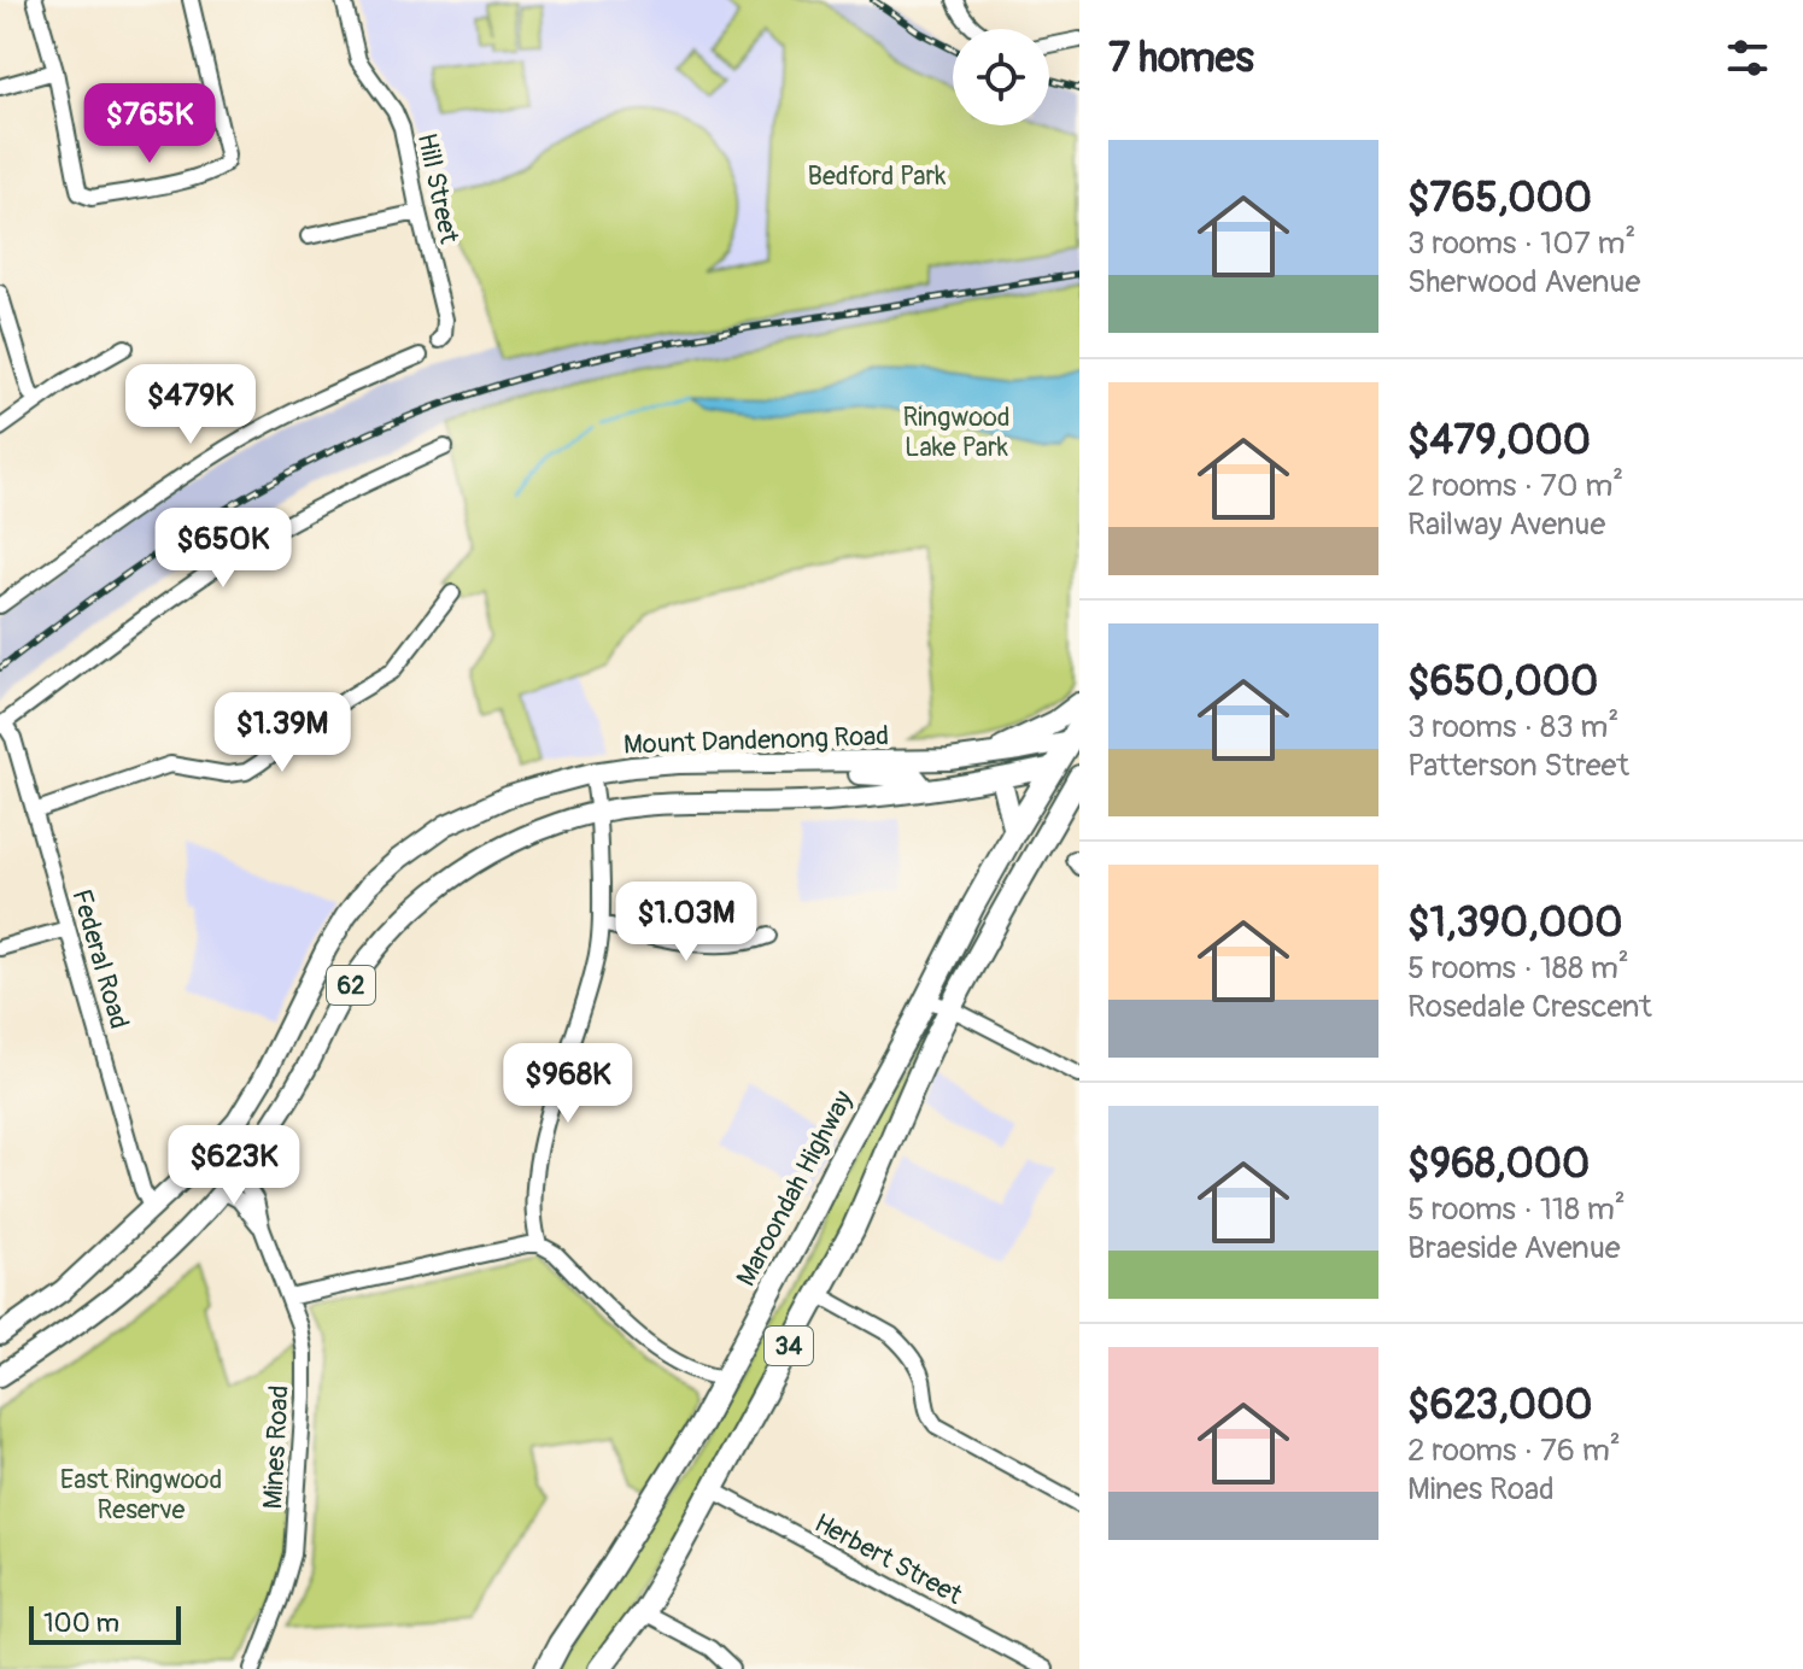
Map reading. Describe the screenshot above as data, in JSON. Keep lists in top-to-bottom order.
{
  "streets": {
    "highway": ["62", "Maroondah Highway", "34"],
    "main road": ["Mount Dandenong Road"],
    "street": [
      "Hill Street",
      "Federal Road",
      "Mines Road",
      "Herbert Street"
    ]
  },
  "crossings": [
    ["Mount Dandenong Road", "Federal Road"],
    ["Mount Dandenong Road", "Maroondah Highway"],
    ["62", "Maroondah Highway"],
    ["62", "Mines Road"],
    ["34", "Herbert Street"]
  ],
  "parks": ["Bedford Park", "Ringwood Lake Park", "East Ringwood Reserve"],
  "scale_bar": "100 m",
  "page": {
    "heading": "7 homes",
    "price": [
      "$765K",
      "$479K",
      "$650K",
      "$1.39M",
      "$1.03M",
      "$968K",
      "$623K"
    ],
    "list": [
      {
        "name": "$765,000",
        "note": "3 rooms · 107 m² · Sherwood Avenue"
      },
      {
        "name": "$479,000",
        "note": "2 rooms · 70 m² · Railway Avenue"
      },
      {
        "name": "$650,000",
        "note": "3 rooms · 83 m² · Patterson Street"
      },
      {
        "name": "$1,390,000",
        "note": "5 rooms · 188 m² · Rosedale Crescent"
      },
      {
        "name": "$968,000",
        "note": "5 rooms · 118 m² · Braeside Avenue"
      },
      {
        "name": "$623,000",
        "note": "2 rooms · 76 m² · Mines Road"
      }
    ],
    "scale": "100 m"
  }
}
